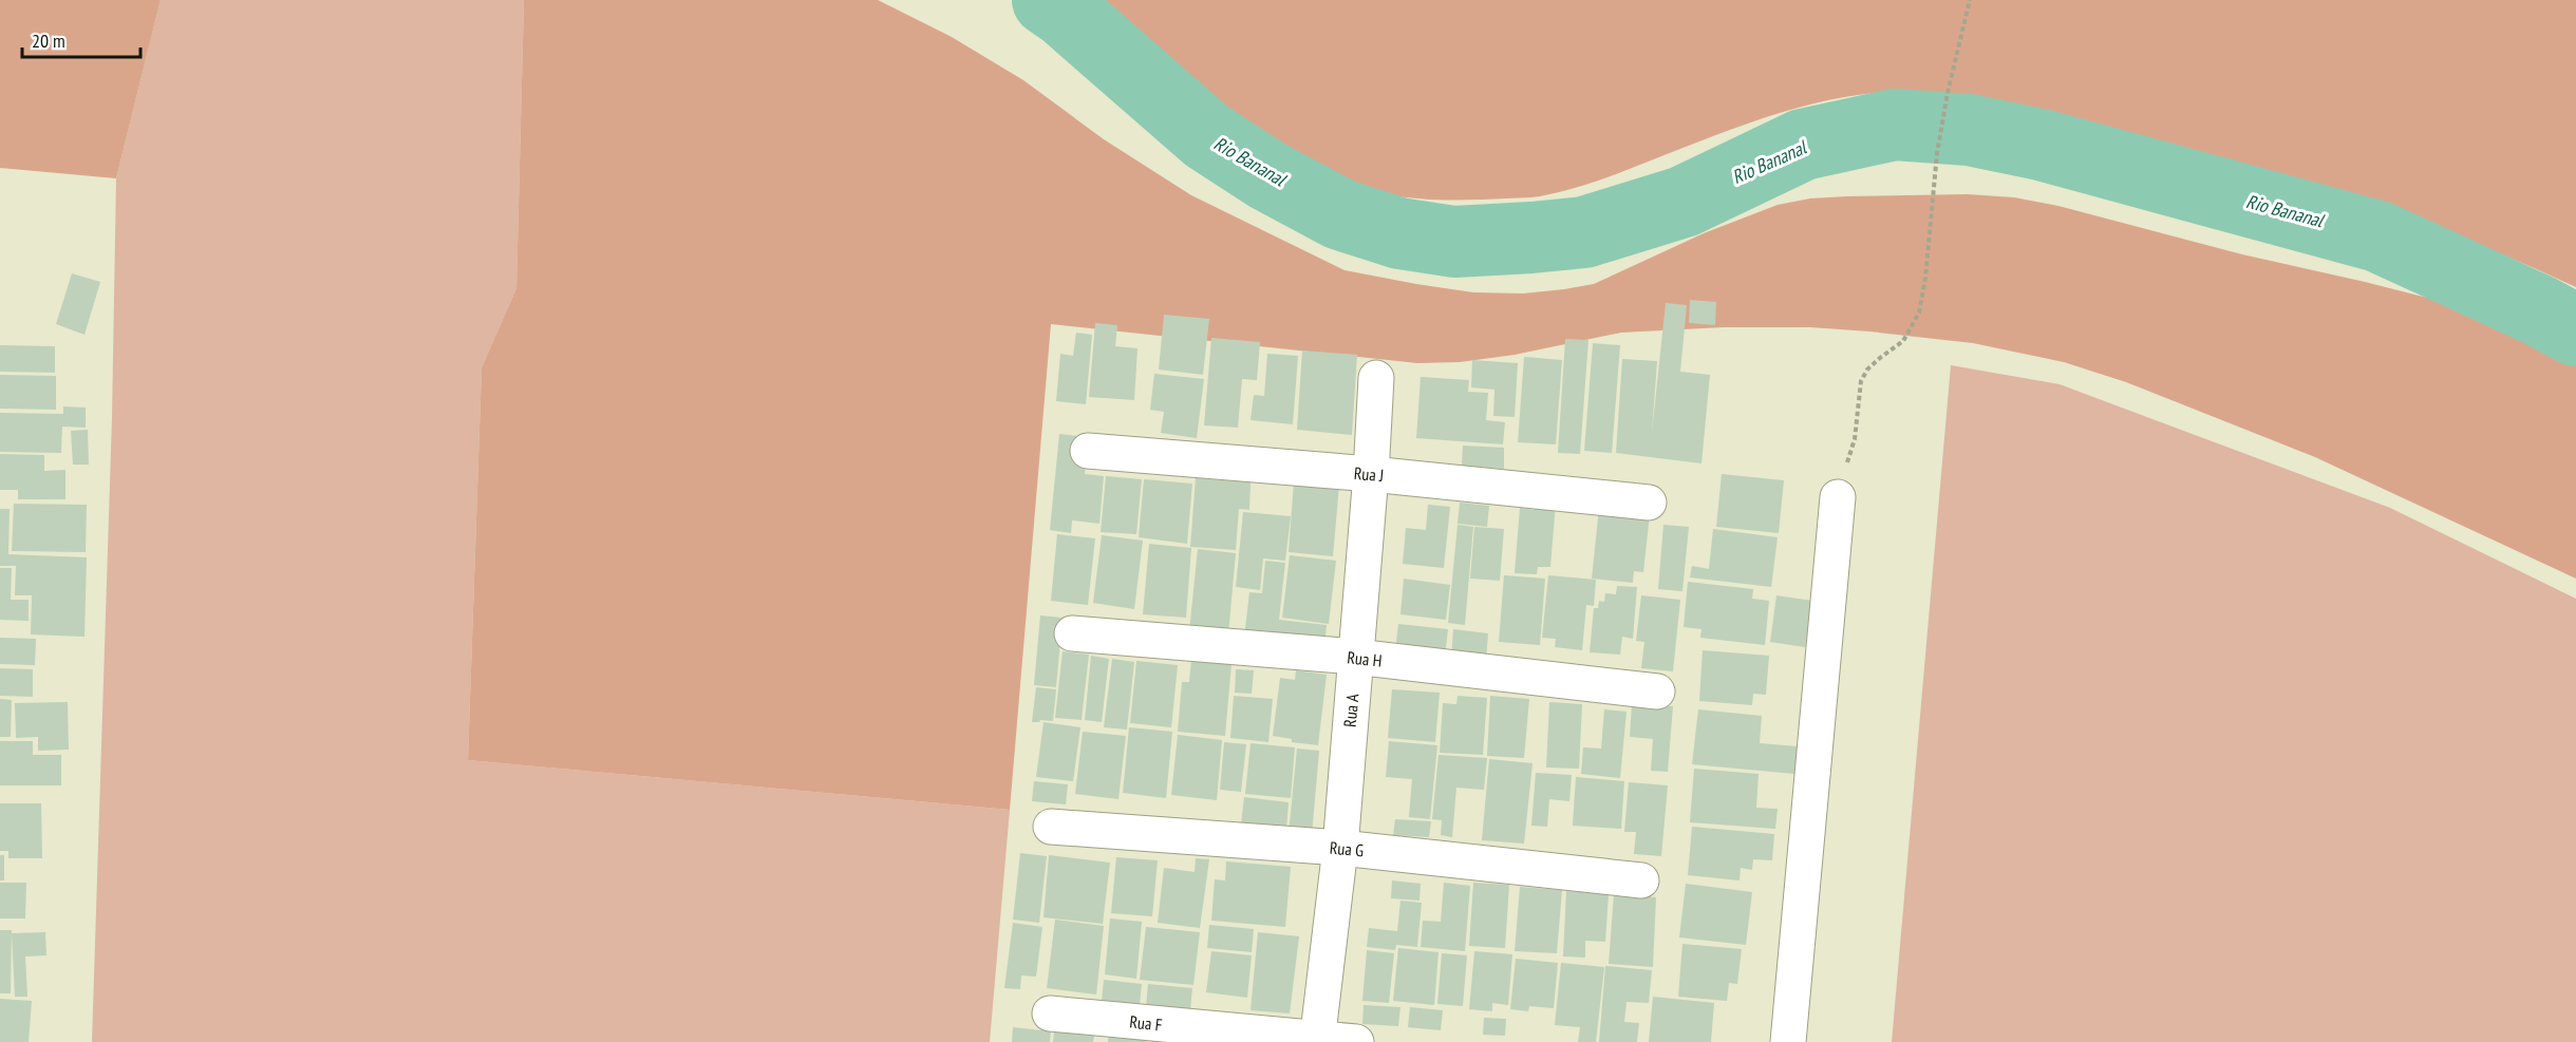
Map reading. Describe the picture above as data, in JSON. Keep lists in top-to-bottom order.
{
  "streets": {
    "street": [
      "Rua J",
      "Rua H",
      "Rua A",
      "Rua G",
      "Rua F"
    ]
  },
  "crossings": [
    ["Rua J", "Rua A"],
    ["Rua H", "Rua A"],
    ["Rua A", "Rua G"],
    ["Rua A", "Rua F"]
  ],
  "water": ["Rio Bananal"],
  "scale_bar": "20 m"
}
